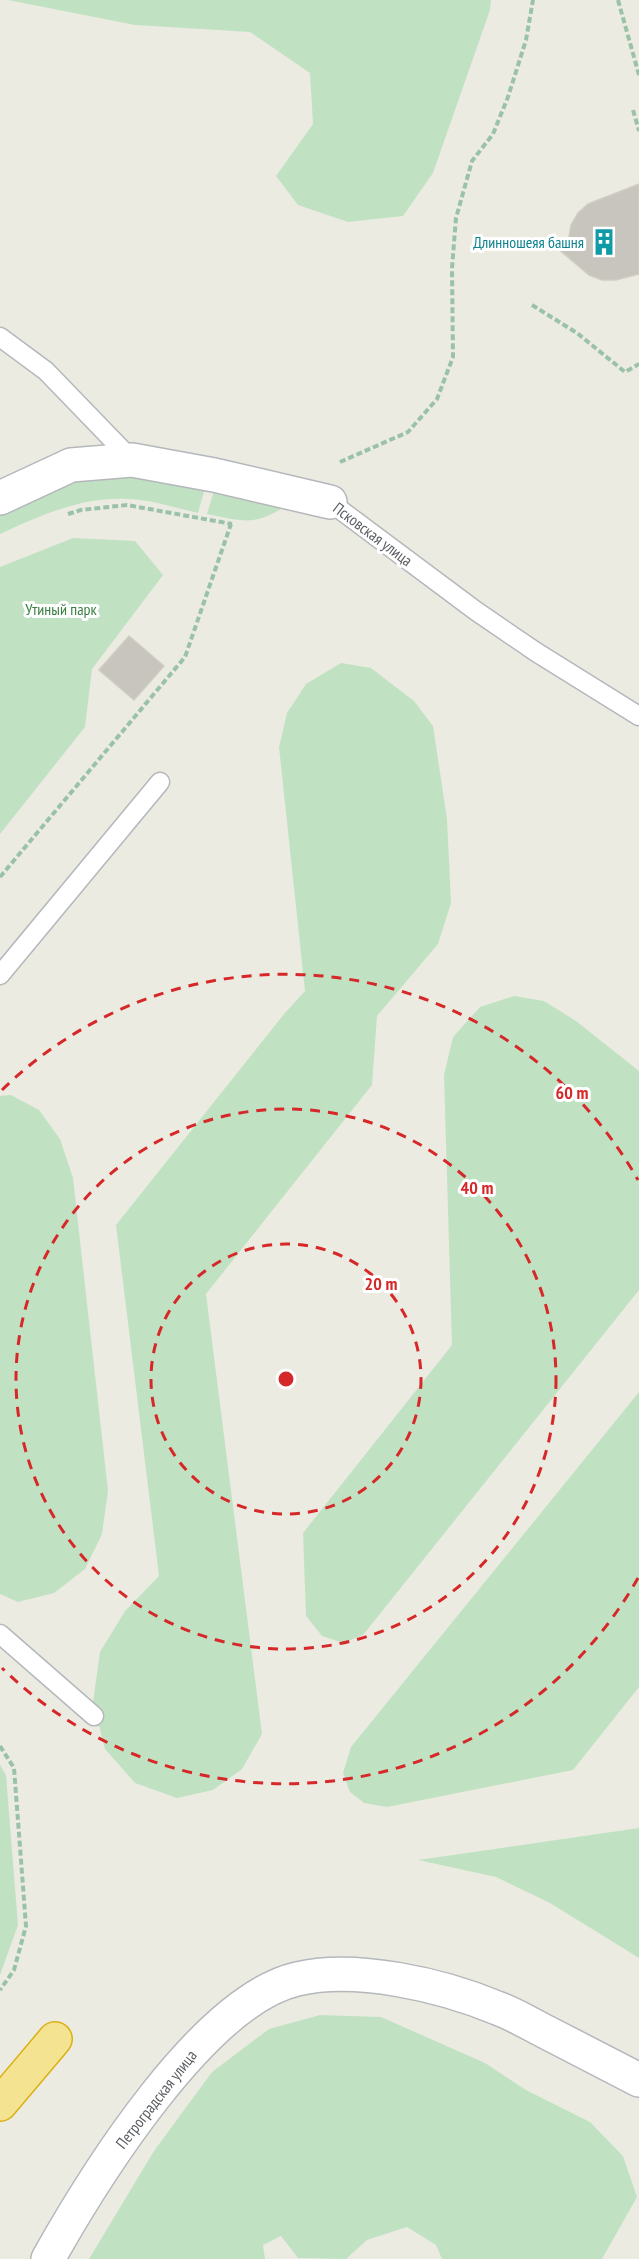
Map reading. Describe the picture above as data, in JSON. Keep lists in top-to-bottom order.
{
  "streets": {
    "street": ["Псковская улица", "Петроградская улица"]
  },
  "parks": ["Утиный парк"],
  "places": {
    "building": ["Длинношеяя башня"]
  },
  "rings": ["60 m", "40 m", "20 m"]
}
